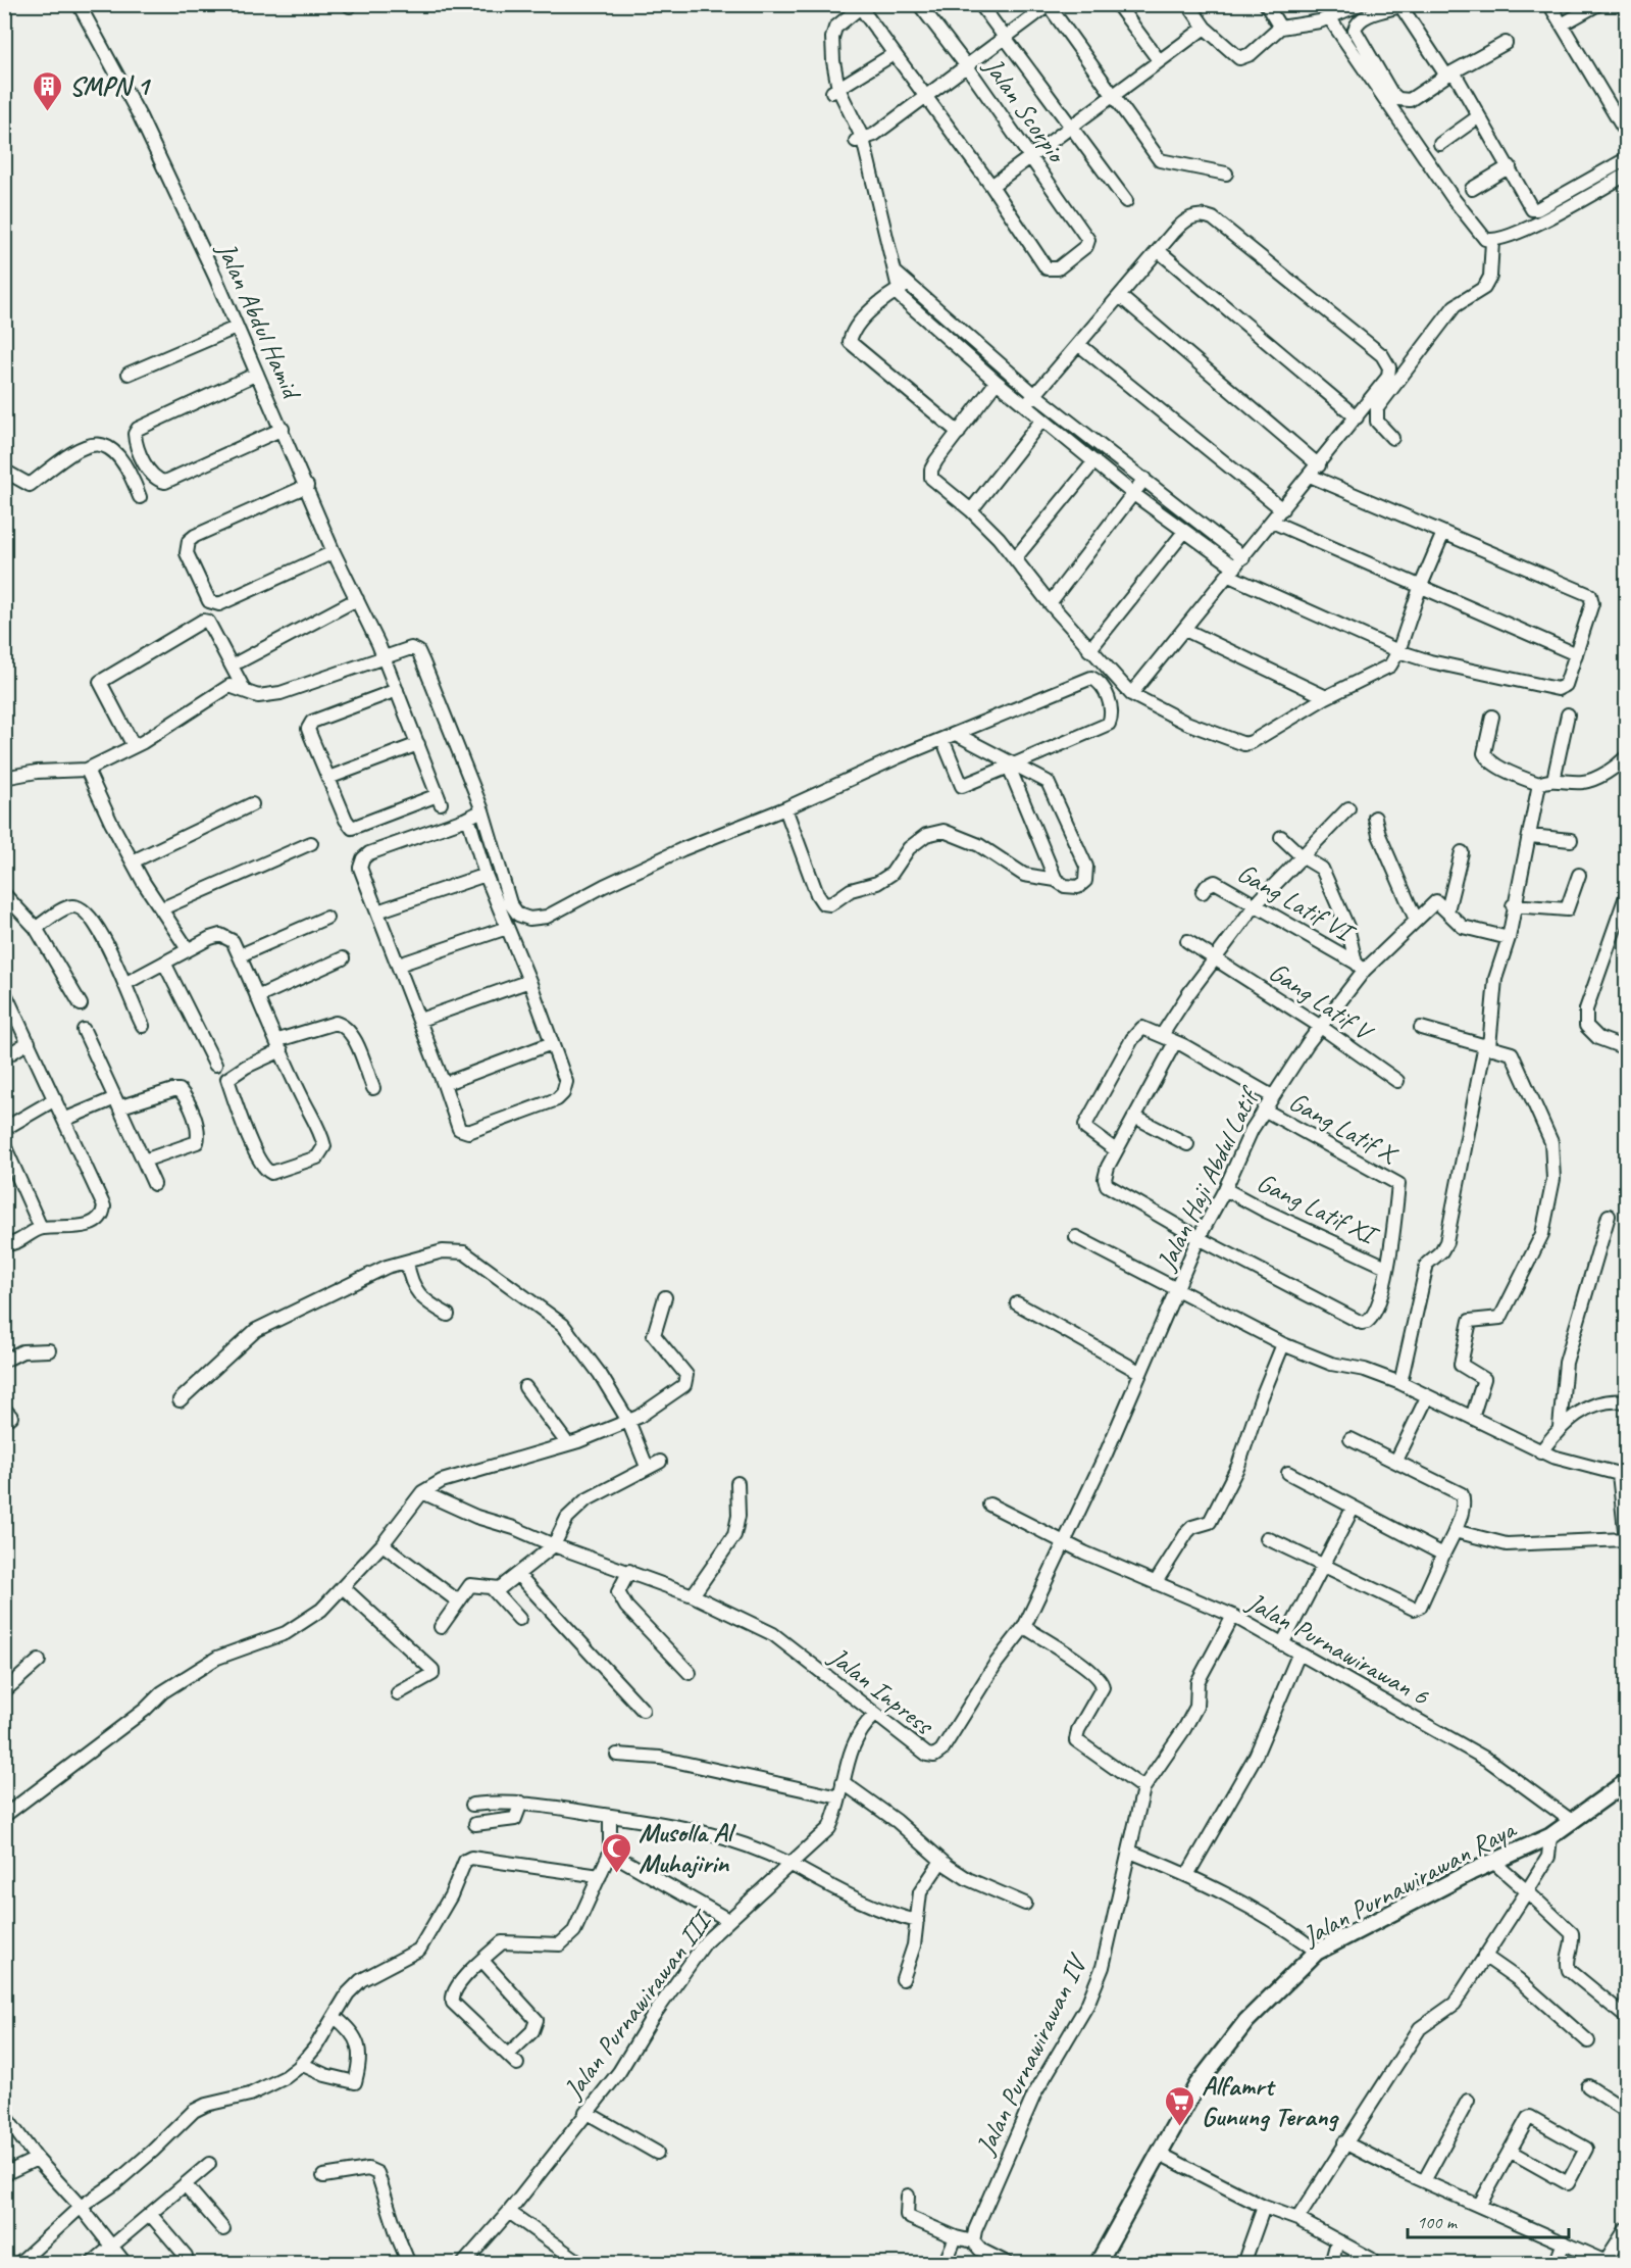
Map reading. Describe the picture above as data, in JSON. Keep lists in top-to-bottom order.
{
  "streets": {
    "street": [
      "Jalan Scorpio",
      "Jalan Abdul Hamid",
      "Gang Latif VI",
      "Gang Latif V",
      "Gang Latif X",
      "Jalan Haji Abdul Latif",
      "Gang Latif XI",
      "Jalan Purnawirawan 6",
      "Jalan Inpress",
      "Jalan Purnawirawan Raya",
      "Jalan Purnawirawan III",
      "Jalan Purnawirawan IV"
    ]
  },
  "crossings": [
    ["Gang Latif VI", "Jalan Haji Abdul Latif"],
    ["Gang Latif V", "Jalan Haji Abdul Latif"],
    ["Gang Latif X", "Jalan Haji Abdul Latif"],
    ["Gang Latif X", "Gang Latif XI"],
    ["Jalan Haji Abdul Latif", "Gang Latif XI"],
    ["Jalan Haji Abdul Latif", "Jalan Inpress"],
    ["Jalan Purnawirawan 6", "Jalan Inpress"],
    ["Jalan Purnawirawan 6", "Jalan Purnawirawan Raya"],
    ["Jalan Purnawirawan 6", "Jalan Purnawirawan IV"],
    ["Jalan Inpress", "Jalan Purnawirawan III"]
  ],
  "places": {
    "building": ["SMPN 1"],
    "mosque": ["Musolla Al Muhajirin"],
    "supermarket": ["Alfamrt Gunung Terang"]
  },
  "scale_bar": "100 m"
}
